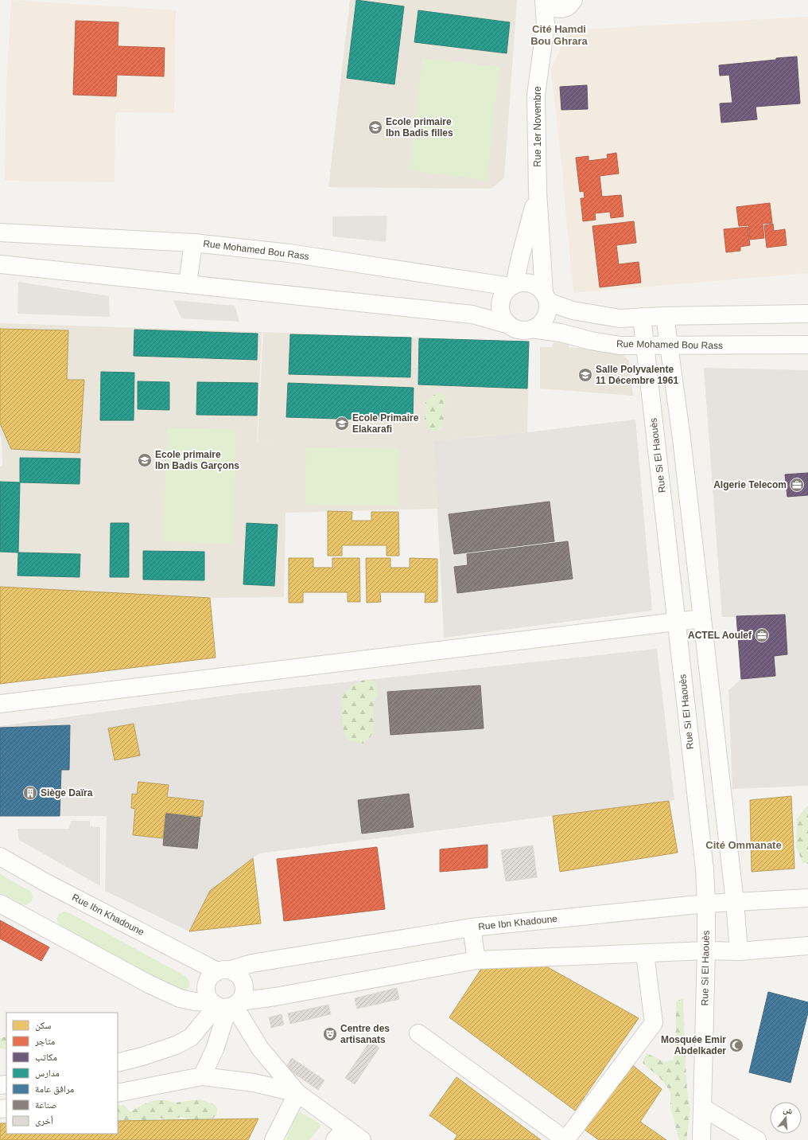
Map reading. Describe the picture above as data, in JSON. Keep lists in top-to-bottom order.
{
  "streets": {
    "street": [
      "Rue 1er Novembre",
      "Rue Mohamed Bou Rass",
      "Rue Si El Haouès",
      "Rue Ibn Khadoune"
    ]
  },
  "crossings": [
    ["Rue 1er Novembre", "Rue Mohamed Bou Rass"],
    ["Rue Mohamed Bou Rass", "Rue Si El Haouès"],
    ["Rue Si El Haouès", "Rue Ibn Khadoune"]
  ],
  "districts": ["Cité Hamdi Bou Ghrara", "Cité Ommanate"],
  "places": {
    "school or university": [
      "Ecole primaire Ibn Badis filles",
      "Salle Polyvalente 11 Décembre 1961",
      "Ecole Primaire Elakarafi",
      "Ecole primaire Ibn Badis Garçons"
    ],
    "office": ["Algerie Telecom", "ACTEL Aoulef"],
    "building": ["Siège Daïra"],
    "theatre": ["Centre des artisanats"],
    "mosque": ["Mosquée Emir Abdelkader"]
  },
  "legend": [
    "سكن",
    "متاجر",
    "مكاتب",
    "مدارس",
    "مرافق عامة",
    "صناعة",
    "أخرى"
  ],
  "north": "top"
}
